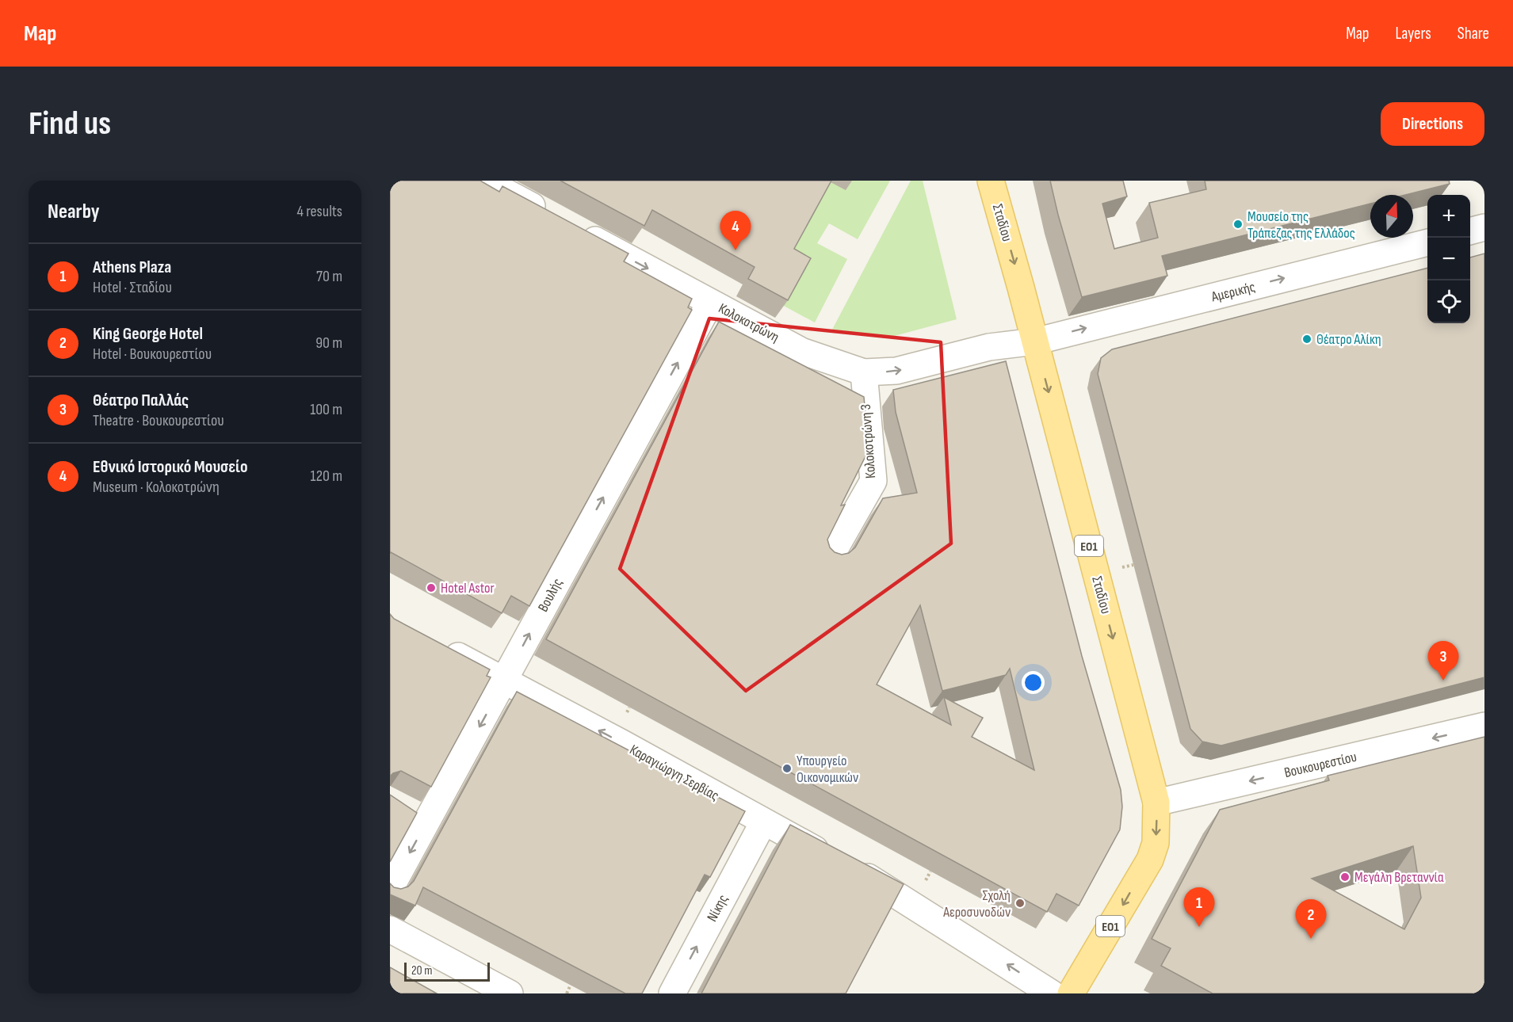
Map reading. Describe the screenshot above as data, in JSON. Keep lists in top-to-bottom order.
{
  "streets": {
    "main road": ["Σταδίου", "ΕΟ1"],
    "street": [
      "Αμερικής",
      "Κολοκοτρώνη",
      "Κολοκοτρώνη 3",
      "Βουλής",
      "Βουκουρεστίου",
      "Καραγιώργη Σερβίας",
      "Νίκης"
    ]
  },
  "crossings": [
    ["Σταδίου", "Αμερικής"],
    ["Σταδίου", "Κολοκοτρώνη"],
    ["Σταδίου", "Βουκουρεστίου"],
    ["Αμερικής", "Κολοκοτρώνη"],
    ["Κολοκοτρώνη", "Κολοκοτρώνη 3"],
    ["Κολοκοτρώνη", "Βουλής"],
    ["Βουλής", "Καραγιώργη Σερβίας"],
    ["Καραγιώργη Σερβίας", "Νίκης"]
  ],
  "one_way": [
    "Σταδίου",
    "Αμερικής",
    "Κολοκοτρώνη",
    "Βουκουρεστίου",
    "Καραγιώργη Σερβίας",
    "Νίκης"
  ],
  "places": [
    "Μουσείο της Τράπεζας της Ελλάδος",
    "Θέατρο Αλίκη",
    "Hotel Astor",
    "Υπουργείο Οικονομικών",
    "Μεγάλη Βρεταννία",
    "Σχολή Αεροσυνοδών"
  ],
  "scale_bar": "20 m",
  "north": "top",
  "page": {
    "header": "Map",
    "nav": ["Map", "Layers", "Share"],
    "buttons": "Directions",
    "title": "Find us",
    "heading": ["Nearby", "4 results"],
    "map_buttons": ["+", "−"],
    "pins": [
      "4",
      "3",
      "1",
      "2"
    ],
    "list": [
      {
        "mark": "1",
        "name": "Athens Plaza",
        "note": "Hotel · Σταδίου",
        "value": "70 m"
      },
      {
        "mark": "2",
        "name": "King George Hotel",
        "note": "Hotel · Βουκουρεστίου",
        "value": "90 m"
      },
      {
        "mark": "3",
        "name": "Θέατρο Παλλάς",
        "note": "Theatre · Βουκουρεστίου",
        "value": "100 m"
      },
      {
        "mark": "4",
        "name": "Εθνικό Ιστορικό Μουσείο",
        "note": "Museum · Κολοκοτρώνη",
        "value": "120 m"
      }
    ],
    "scale": "20 m"
  }
}
